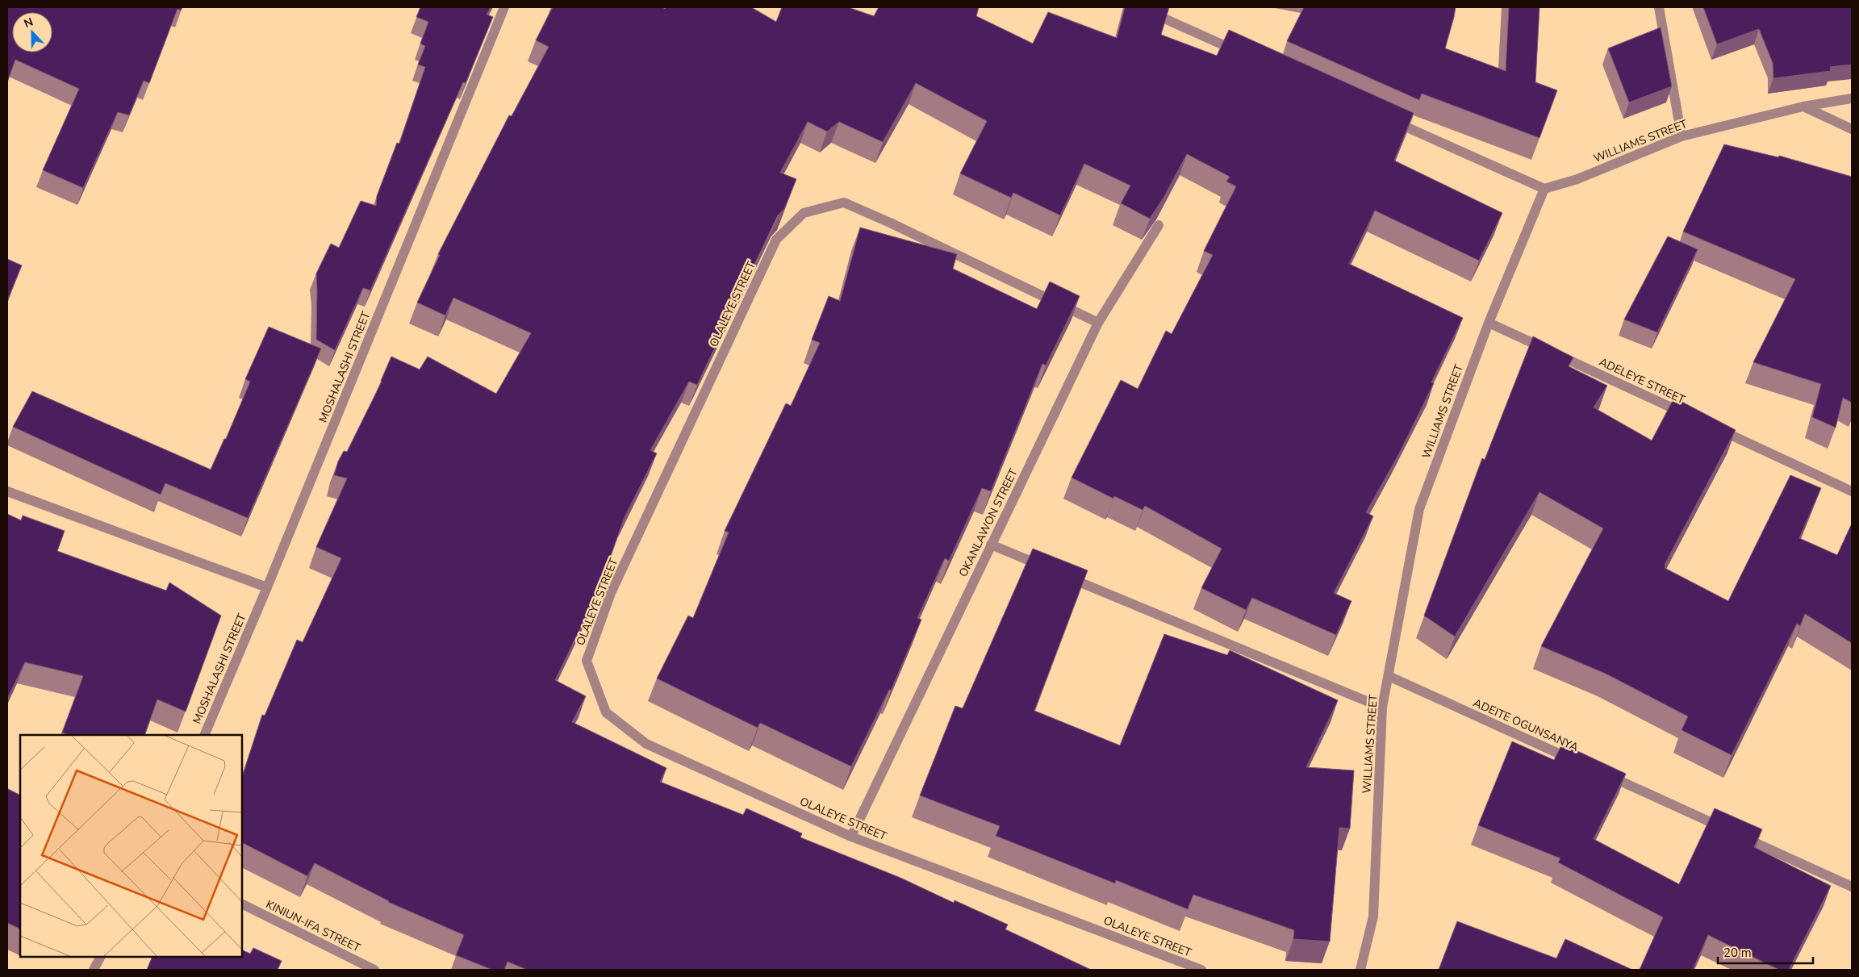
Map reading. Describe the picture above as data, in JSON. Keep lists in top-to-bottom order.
{
  "streets": {
    "street": [
      "WILLIAMS STREET",
      "OLALEYE STREET",
      "MOSHALASHI STREET",
      "ADELEYE STREET",
      "OKANLAWON STREET",
      "ADEITE OGUNSANYA",
      "KINIUN-IFA STREET"
    ]
  },
  "crossings": [
    ["WILLIAMS STREET", "ADELEYE STREET"],
    ["WILLIAMS STREET", "ADEITE OGUNSANYA"],
    ["OLALEYE STREET", "OKANLAWON STREET"]
  ],
  "scale_bar": "20 m",
  "north": "top"
}
